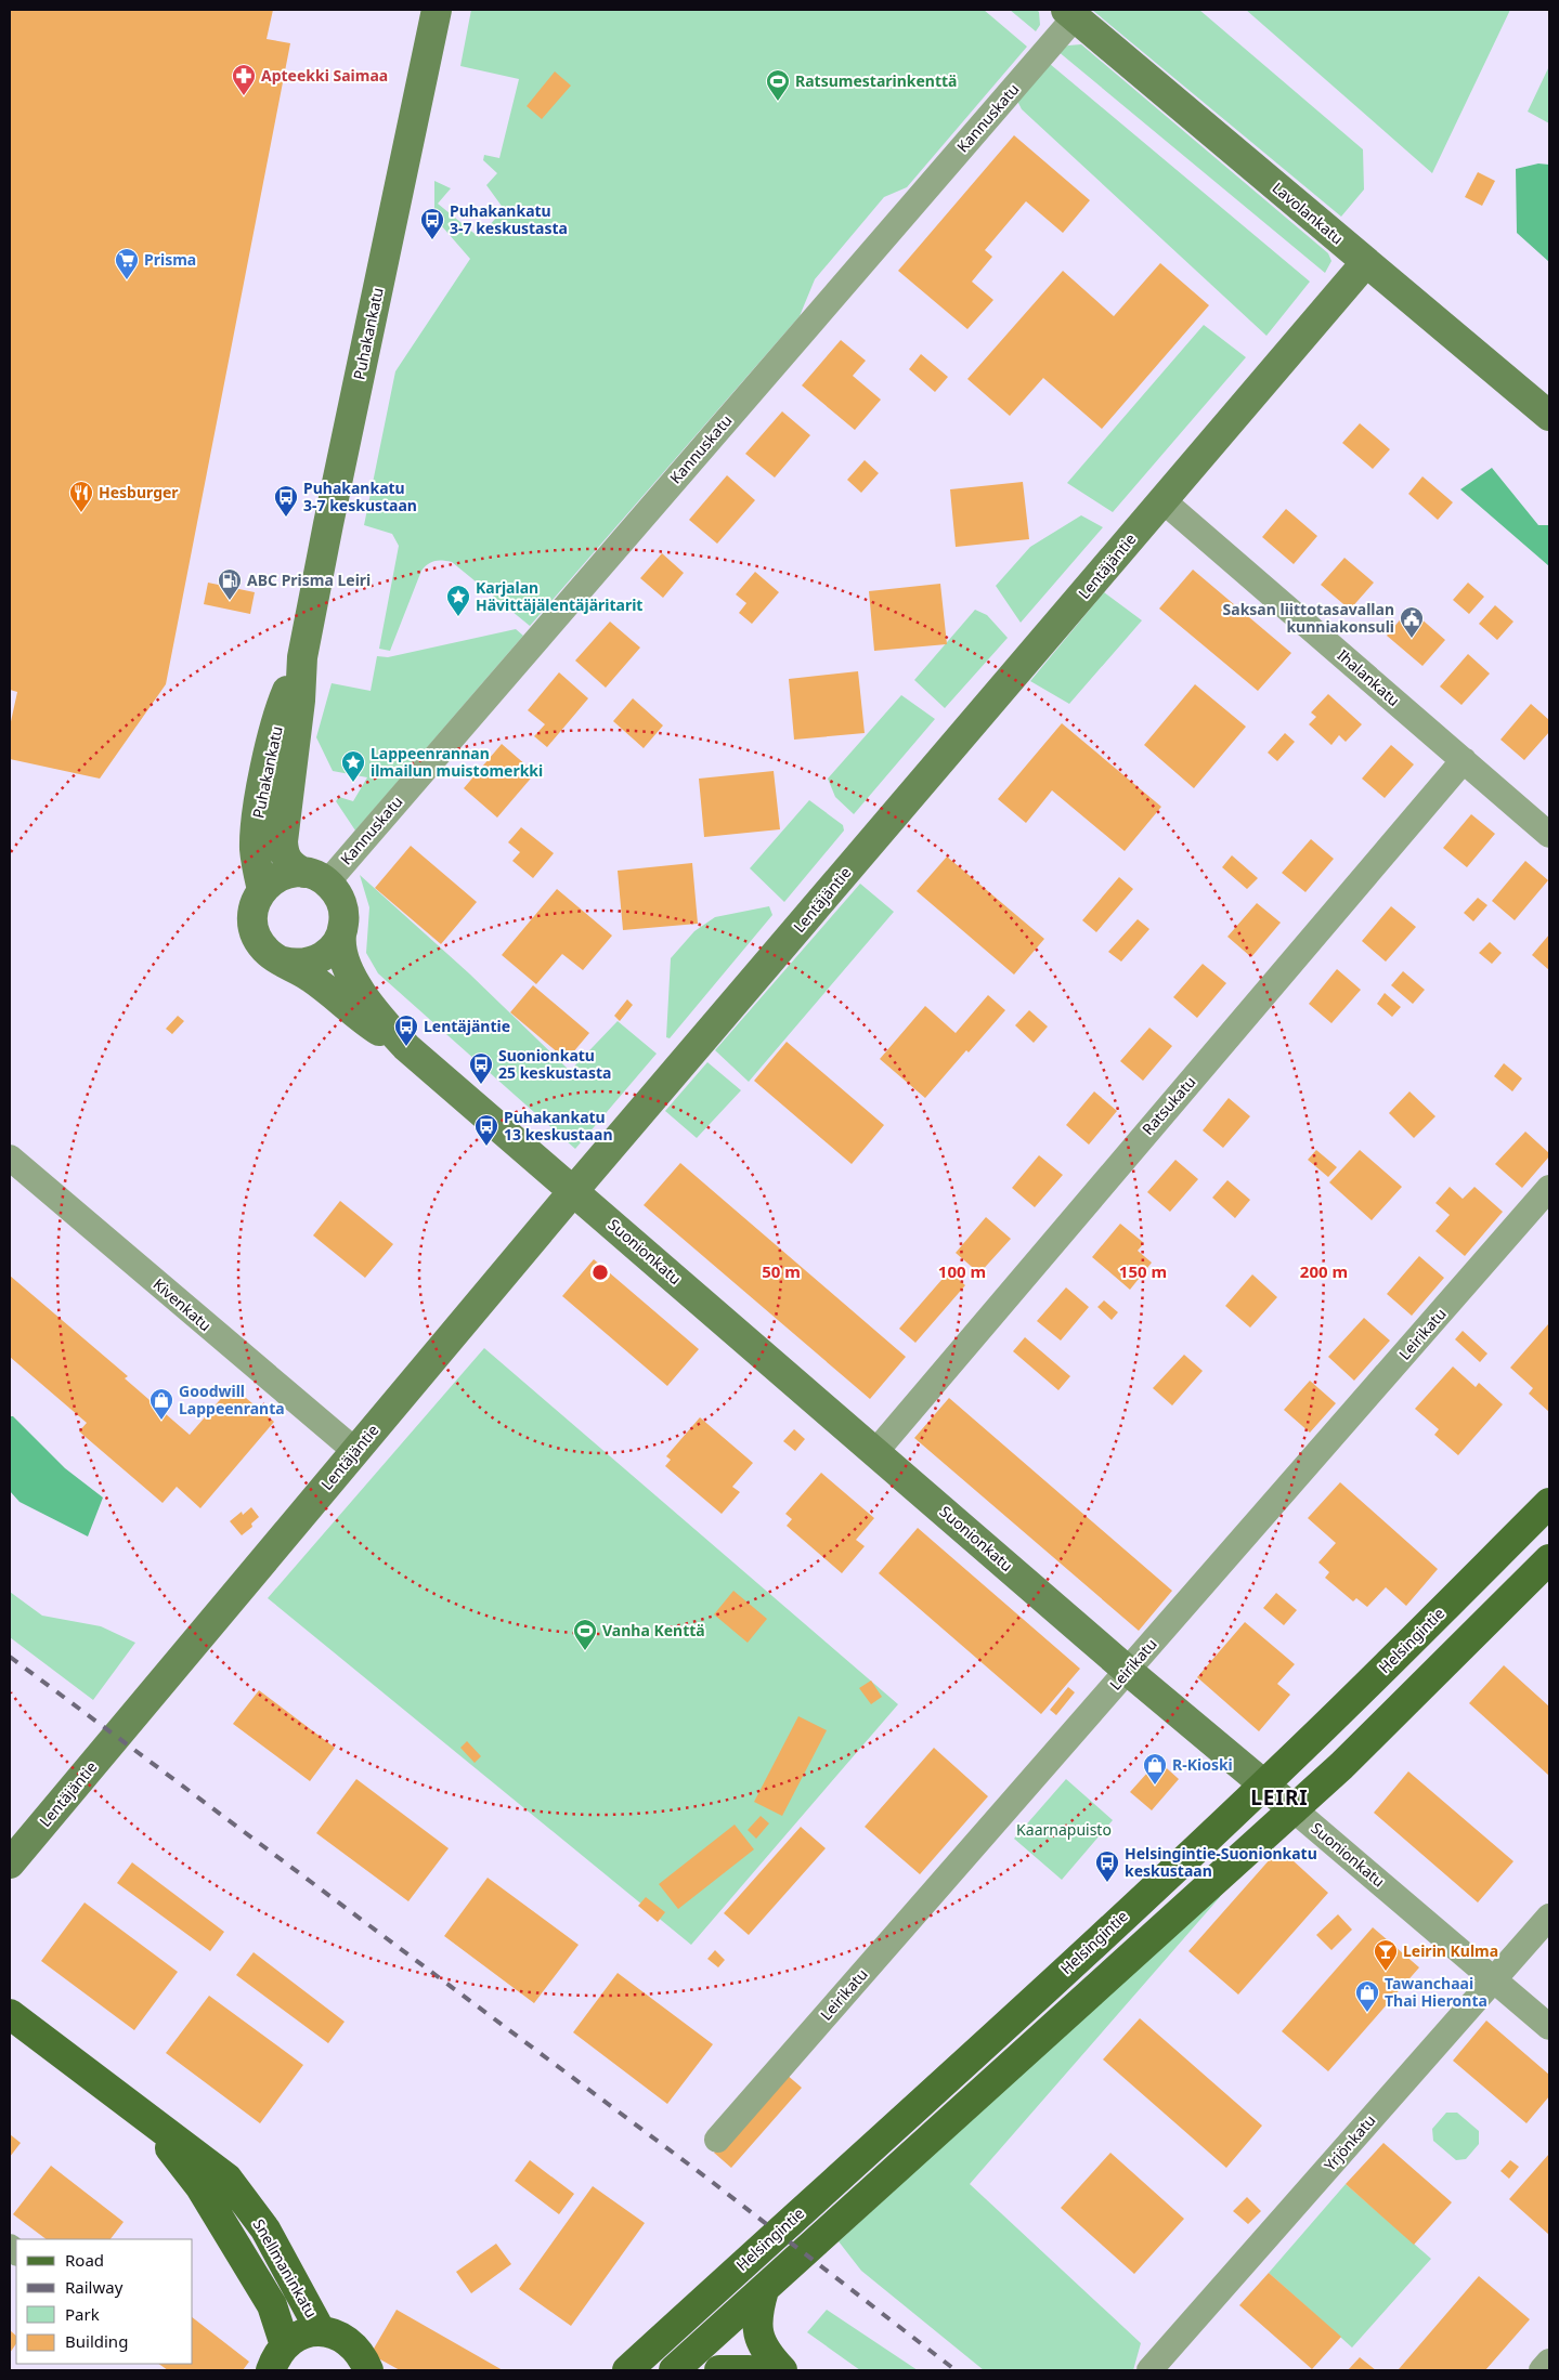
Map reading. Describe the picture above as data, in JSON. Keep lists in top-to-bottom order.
{
  "streets": {
    "main road": ["Helsingintie", "Snellmaninkatu"],
    "street": [
      "Kannuskatu",
      "Lavolankatu",
      "Puhakankatu",
      "Lentäjäntie",
      "Ihalankatu",
      "Ratsukatu",
      "Suonionkatu",
      "Kivenkatu",
      "Leirikatu",
      "Yrjönkatu"
    ]
  },
  "crossings": [
    ["Kannuskatu", "Lavolankatu"],
    ["Kannuskatu", "Puhakankatu"],
    ["Kannuskatu", "Suonionkatu"],
    ["Lavolankatu", "Lentäjäntie"],
    ["Puhakankatu", "Suonionkatu"],
    ["Lentäjäntie", "Ihalankatu"],
    ["Lentäjäntie", "Suonionkatu"],
    ["Lentäjäntie", "Kivenkatu"],
    ["Ihalankatu", "Ratsukatu"],
    ["Ratsukatu", "Suonionkatu"],
    ["Suonionkatu", "Leirikatu"],
    ["Suonionkatu", "Helsingintie"],
    ["Suonionkatu", "Yrjönkatu"]
  ],
  "districts": ["LEIRI"],
  "parks": ["Kaarnapuisto"],
  "places": {
    "pharmacy": ["Apteekki Saimaa"],
    "sports": ["Ratsumestarinkenttä", "Vanha Kenttä"],
    "bus stop": [
      "Puhakankatu 3-7 keskustasta",
      "Puhakankatu 3-7 keskustaan",
      "Lentäjäntie",
      "Suonionkatu 25 keskustasta",
      "Puhakankatu 13 keskustaan",
      "Helsingintie-Suonionkatu keskustaan"
    ],
    "supermarket": ["Prisma"],
    "restaurant": ["Hesburger"],
    "fuel station": ["ABC Prisma Leiri"],
    "place": ["Karjalan Hävittäjälentäjäritarit", "Lappeenrannan ilmailun muistomerkki"],
    "public building": ["Saksan liittotasavallan kunniakonsuli"],
    "shop": ["Goodwill Lappeenranta", "R-Kioski", "Tawanchaai Thai Hieronta"],
    "bar": ["Leirin Kulma"]
  },
  "legend": [
    "Road",
    "Railway",
    "Park",
    "Building"
  ],
  "rings": [
    "50 m",
    "100 m",
    "150 m",
    "200 m"
  ]
}
